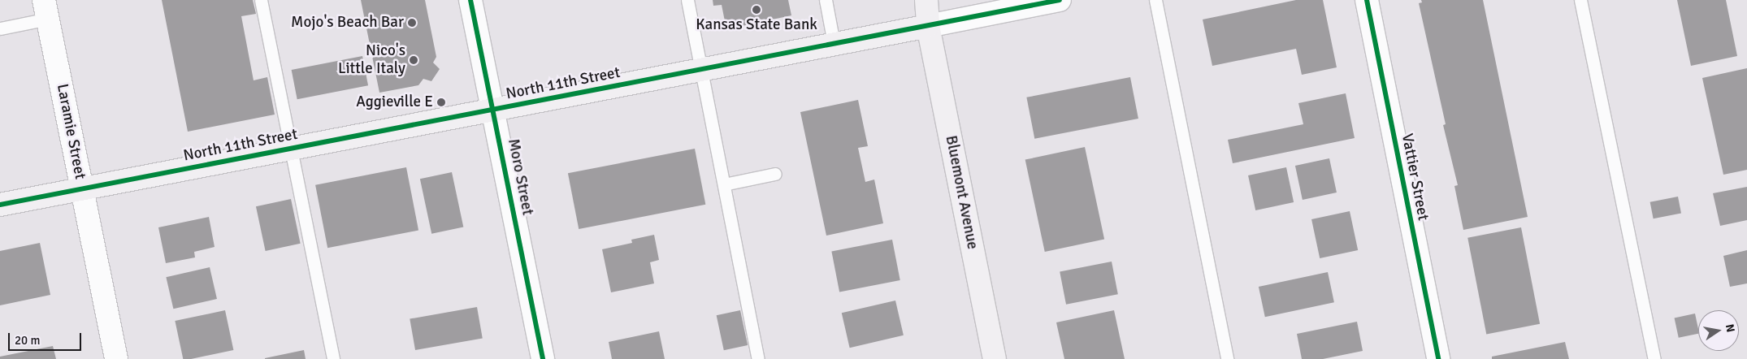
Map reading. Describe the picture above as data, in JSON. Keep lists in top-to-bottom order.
{
  "streets": {
    "street": [
      "North 11th Street",
      "Laramie Street",
      "Moro Street",
      "Vattier Street",
      "Bluemont Avenue"
    ]
  },
  "crossings": [
    ["North 11th Street", "Laramie Street"],
    ["North 11th Street", "Moro Street"],
    ["North 11th Street", "Bluemont Avenue"]
  ],
  "places": [
    "Kansas State Bank",
    "Mojo's Beach Bar",
    "Nico's Little Italy",
    "Aggieville E"
  ],
  "scale_bar": "20 m",
  "north": "right"
}
